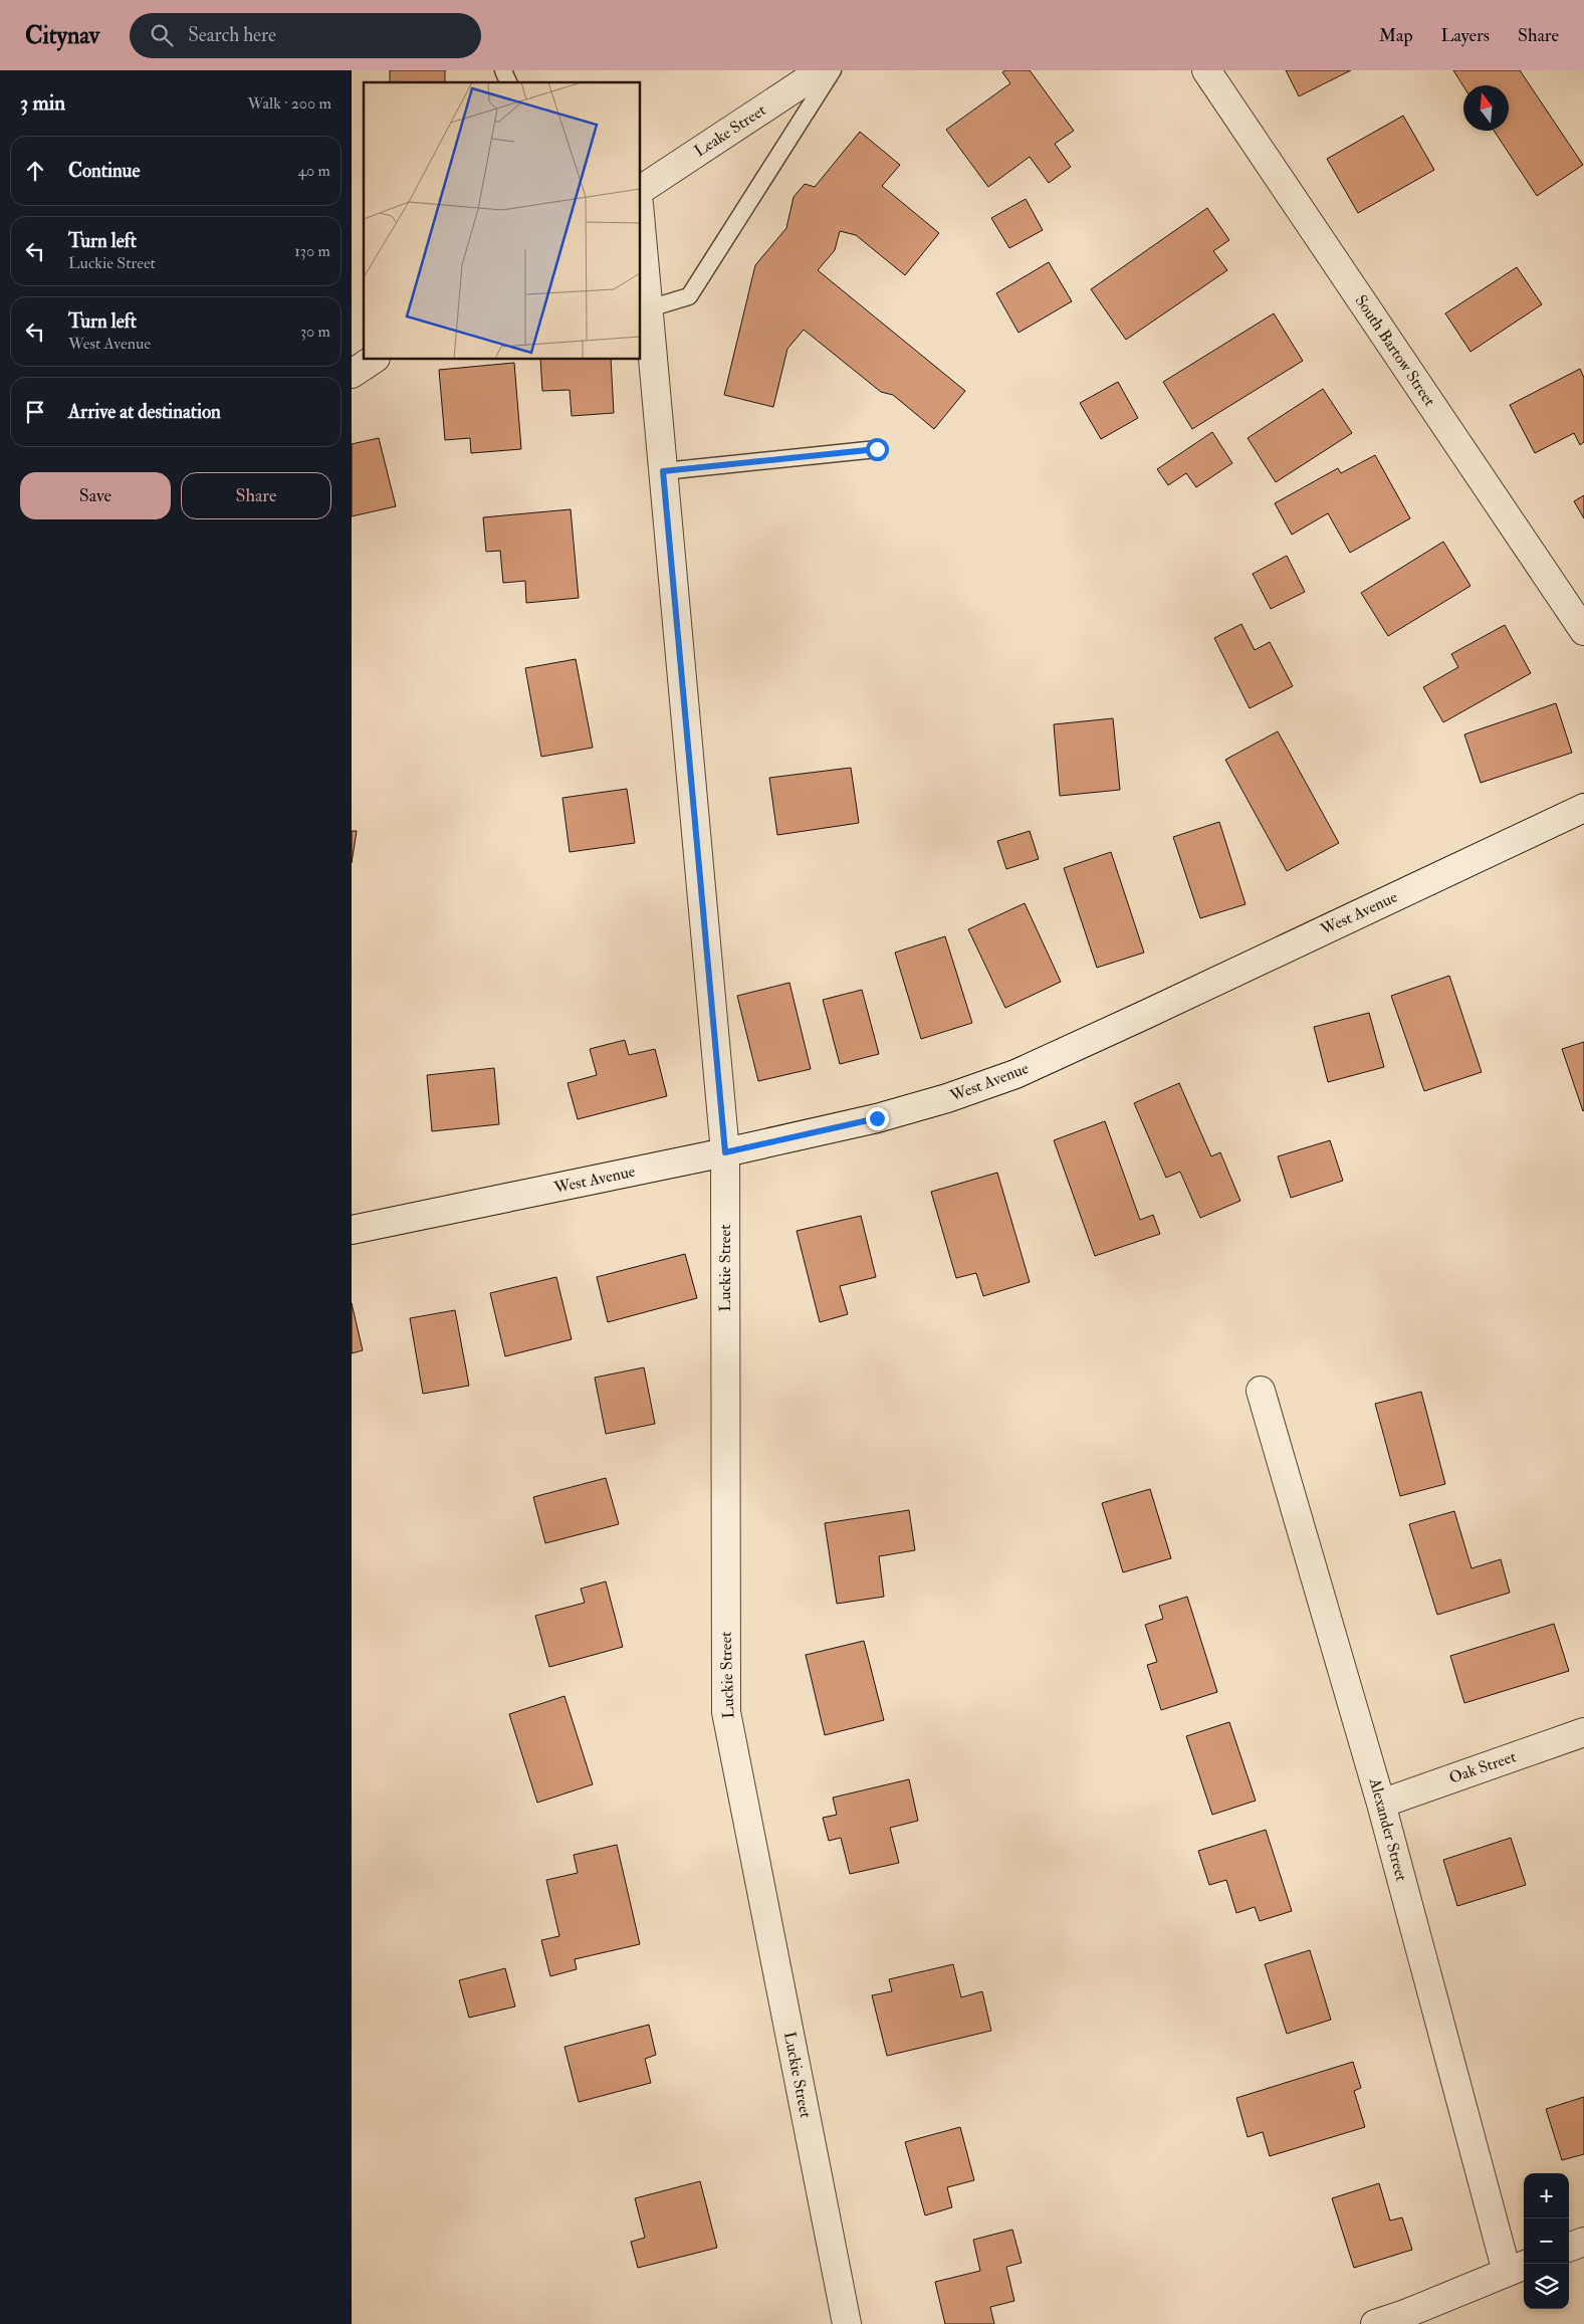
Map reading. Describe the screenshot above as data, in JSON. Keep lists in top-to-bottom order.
{
  "streets": {
    "street": [
      "Leake Street",
      "South Bartow Street",
      "West Avenue",
      "Luckie Street",
      "Oak Street",
      "Alexander Street"
    ]
  },
  "crossings": [
    ["West Avenue", "Luckie Street"],
    ["Oak Street", "Alexander Street"]
  ],
  "north": "top",
  "page": {
    "header": "Citynav",
    "search": "Search here",
    "nav": ["Map", "Layers", "Share"],
    "heading": ["3 min", "Walk · 200 m"],
    "list": [
      ["Continue", "40 m"],
      ["Turn left", "Luckie Street", "130 m"],
      ["Turn left", "West Avenue", "30 m"],
      "Arrive at destination"
    ],
    "buttons": ["Save", "Share"],
    "map_buttons": ["+", "−"]
  }
}
